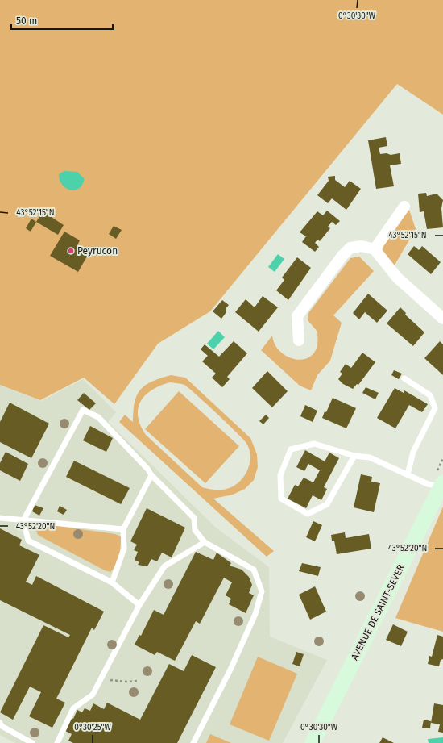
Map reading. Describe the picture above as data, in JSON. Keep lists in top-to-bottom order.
{
  "streets": {
    "main road": ["AVENUE DE SAINT-SEVER"]
  },
  "places": ["Peyrucon"],
  "scale_bar": "50 m",
  "coordinates": [
    "0°30'30\"W",
    "43°52'15\"N",
    "43°52'20\"N",
    "0°30'25\"W"
  ]
}
